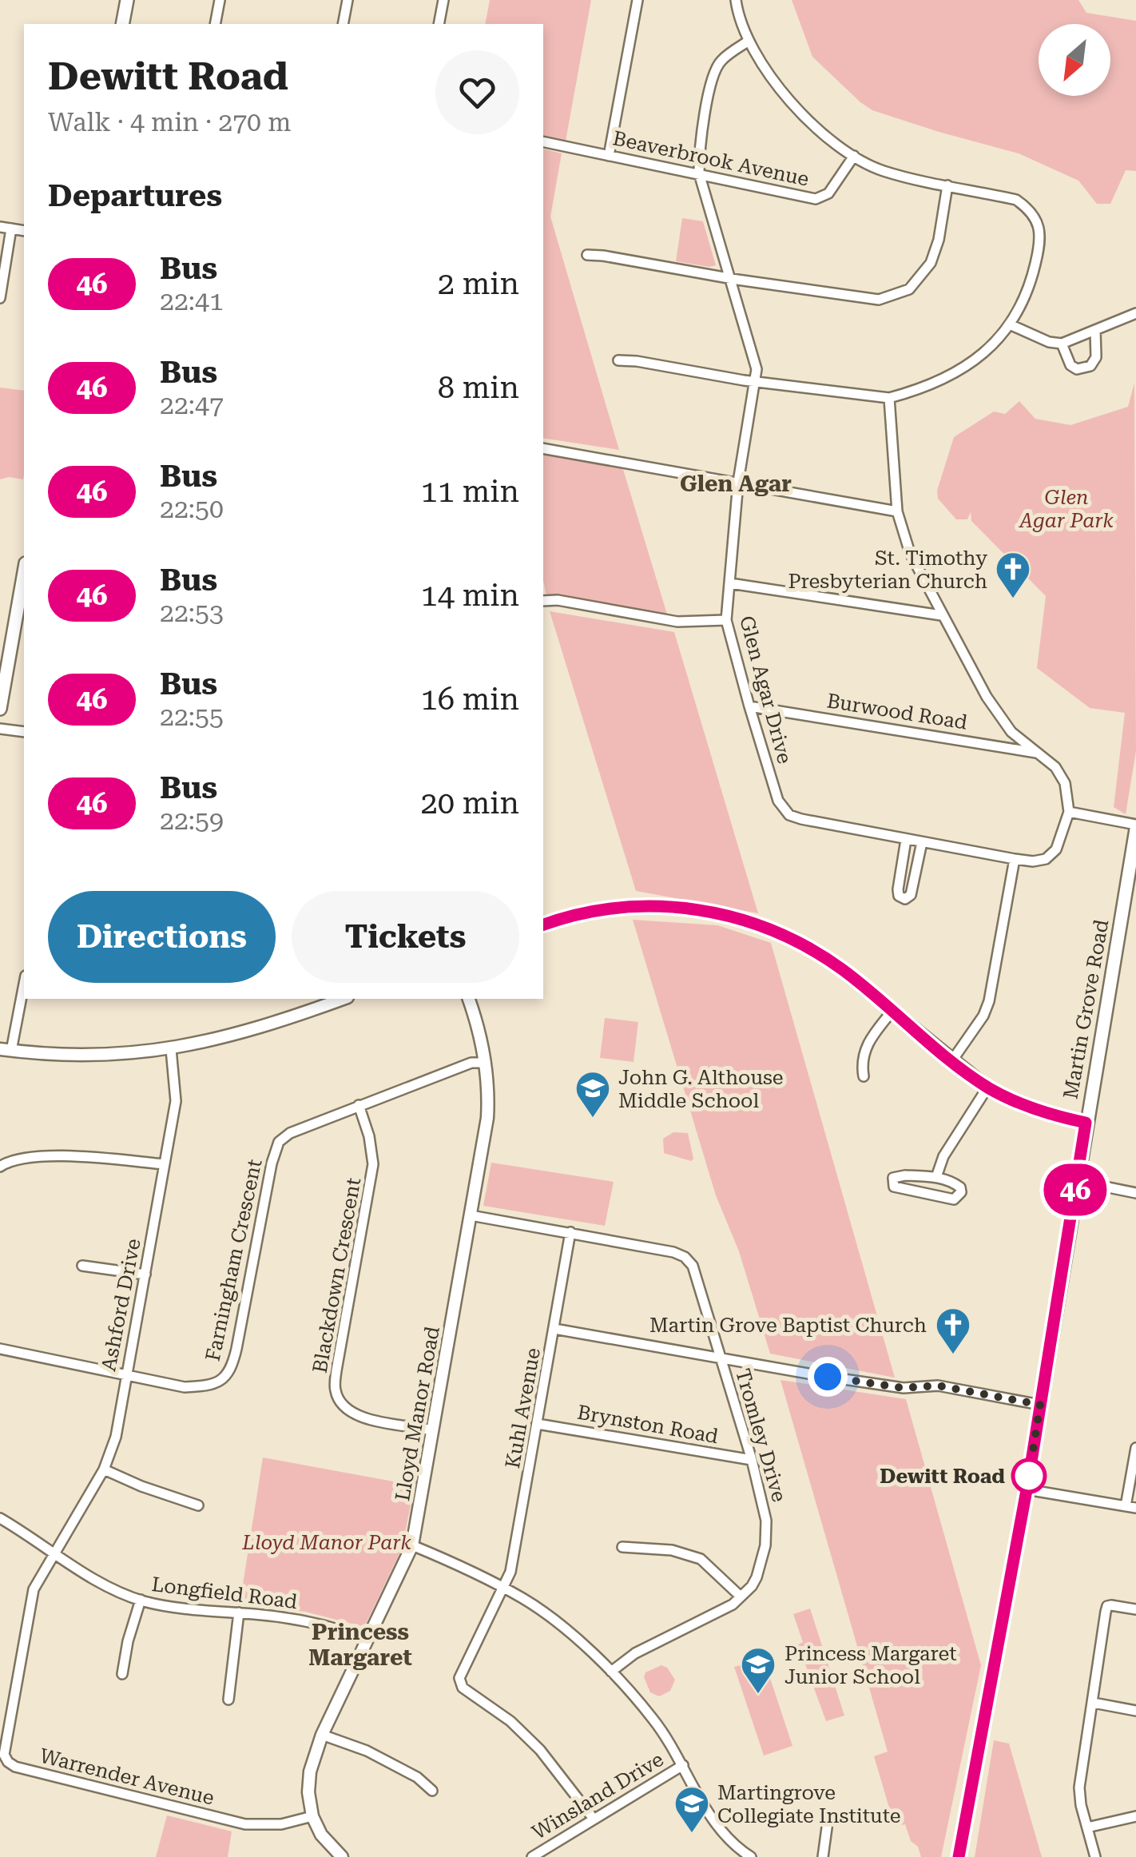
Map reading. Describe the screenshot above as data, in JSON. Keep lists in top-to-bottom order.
{
  "streets": {
    "main road": ["Martin Grove Road"],
    "street": [
      "Beaverbrook Avenue",
      "Glen Agar Drive",
      "Burwood Road",
      "Farningham Crescent",
      "Blackdown Crescent",
      "Ashford Drive",
      "Kuhl Avenue",
      "Lloyd Manor Road",
      "Brynston Road",
      "Tromley Drive",
      "Longfield Road",
      "Warrender Avenue",
      "Winsland Drive"
    ]
  },
  "crossings": [
    ["Beaverbrook Avenue", "Glen Agar Drive"],
    ["Glen Agar Drive", "Burwood Road"],
    ["Farningham Crescent", "Blackdown Crescent"],
    ["Farningham Crescent", "Ashford Drive"],
    ["Farningham Crescent", "Lloyd Manor Road"],
    ["Blackdown Crescent", "Lloyd Manor Road"],
    ["Ashford Drive", "Longfield Road"],
    ["Ashford Drive", "Warrender Avenue"],
    ["Kuhl Avenue", "Brynston Road"],
    ["Kuhl Avenue", "Tromley Drive"],
    ["Kuhl Avenue", "Winsland Drive"],
    ["Lloyd Manor Road", "Tromley Drive"],
    ["Lloyd Manor Road", "Longfield Road"],
    ["Lloyd Manor Road", "Warrender Avenue"],
    ["Brynston Road", "Tromley Drive"],
    ["Longfield Road", "Warrender Avenue"]
  ],
  "districts": ["Glen Agar", "Princess Margaret"],
  "parks": ["Glen Agar Park", "Lloyd Manor Park"],
  "places": {
    "church": ["St. Timothy Presbyterian Church", "Martin Grove Baptist Church"],
    "school or university": ["John G. Althouse Middle School", "Princess Margaret Junior School", "Martingrove Collegiate Institute"],
    "other": ["Dewitt Road"]
  },
  "lines": ["bus line 46"],
  "north": "bottom left",
  "page": {
    "on_map": "46",
    "heading": [
      ["Dewitt Road", "Walk · 4 min · 270 m"],
      "Departures"
    ],
    "list": [
      {
        "mark": "46",
        "name": "Bus",
        "note": "22:41",
        "value": "2 min"
      },
      {
        "mark": "46",
        "name": "Bus",
        "note": "22:47",
        "value": "8 min"
      },
      {
        "mark": "46",
        "name": "Bus",
        "note": "22:50",
        "value": "11 min"
      },
      {
        "mark": "46",
        "name": "Bus",
        "note": "22:53",
        "value": "14 min"
      },
      {
        "mark": "46",
        "name": "Bus",
        "note": "22:55",
        "value": "16 min"
      },
      {
        "mark": "46",
        "name": "Bus",
        "note": "22:59",
        "value": "20 min"
      }
    ],
    "buttons": ["Directions", "Tickets"]
  }
}
